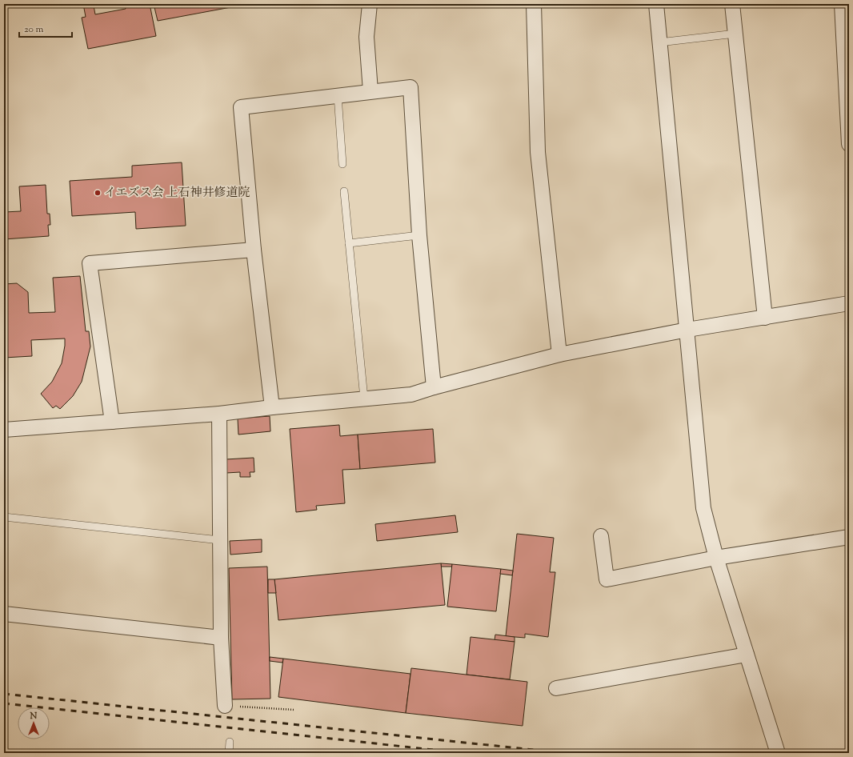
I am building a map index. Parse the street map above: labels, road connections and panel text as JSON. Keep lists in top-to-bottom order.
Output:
{
  "places": ["イエズス会 上石神井修道院"],
  "scale_bar": "20 m",
  "north": "top"
}
